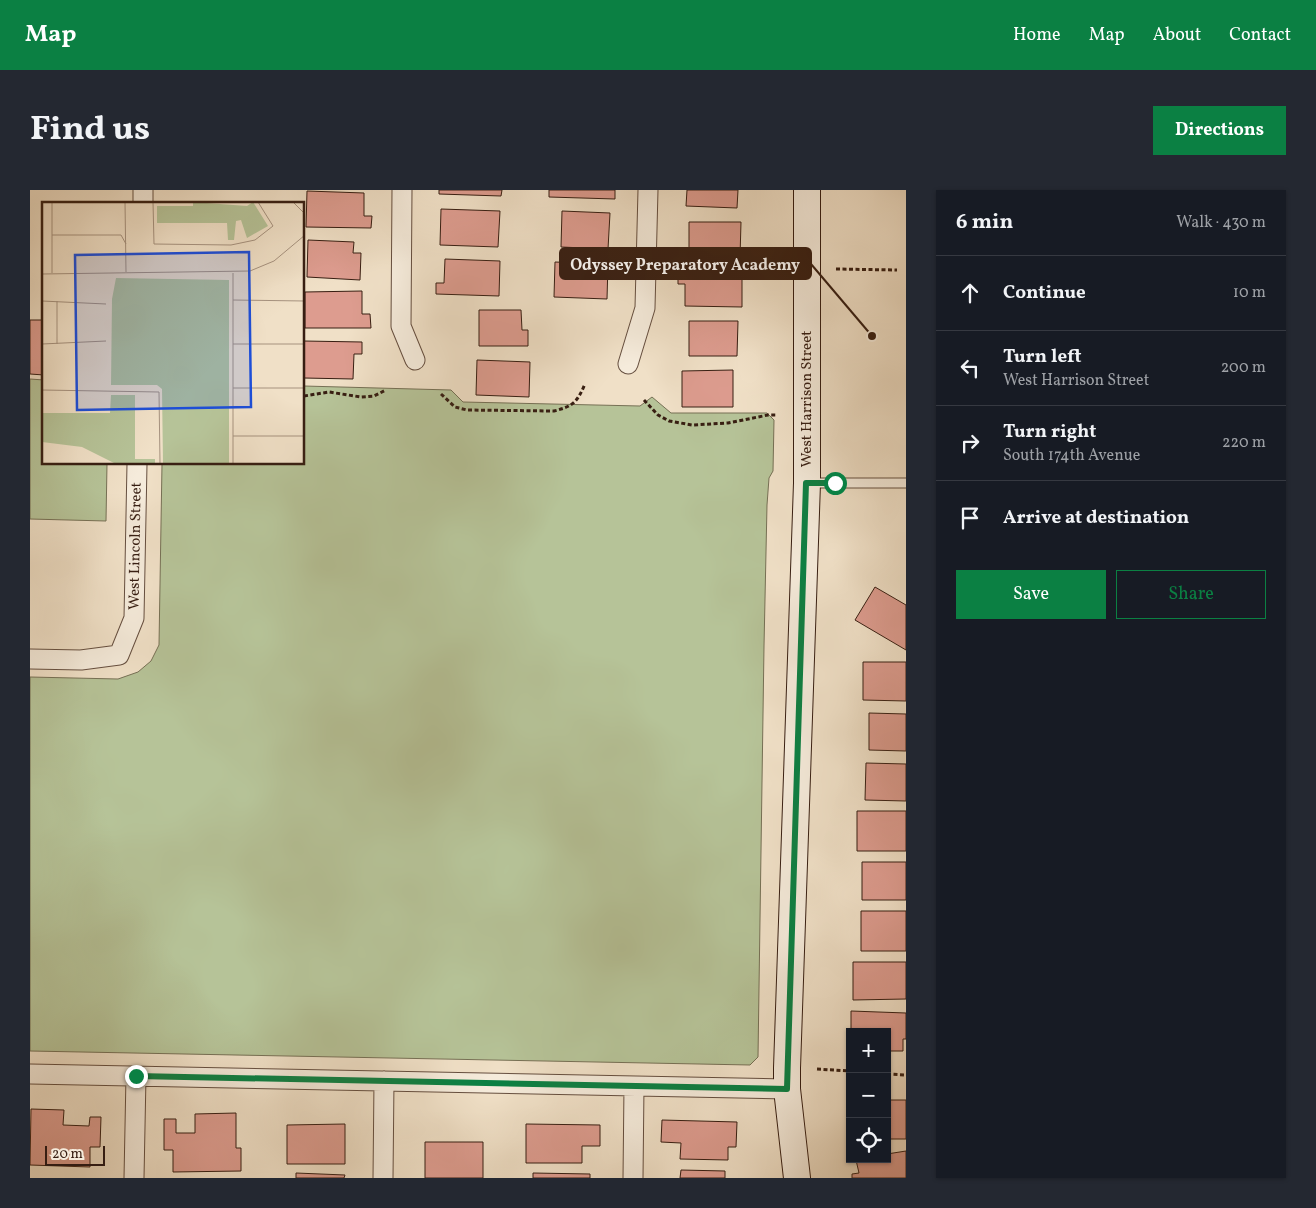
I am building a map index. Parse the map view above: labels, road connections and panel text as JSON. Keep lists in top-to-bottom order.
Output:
{
  "streets": {
    "street": ["West Harrison Street", "West Lincoln Street"]
  },
  "places": ["Odyssey Preparatory Academy"],
  "scale_bar": "20 m",
  "page": {
    "header": "Map",
    "nav": [
      "Home",
      "Map",
      "About",
      "Contact"
    ],
    "title": "Find us",
    "buttons": [
      "Directions",
      ["Save", "Share"]
    ],
    "heading": ["6 min", "Walk · 430 m"],
    "list": [
      ["Continue", "10 m"],
      ["Turn left", "West Harrison Street", "200 m"],
      ["Turn right", "South 174th Avenue", "220 m"],
      "Arrive at destination"
    ],
    "map_buttons": ["+", "−"],
    "scale": "20 m"
  }
}
